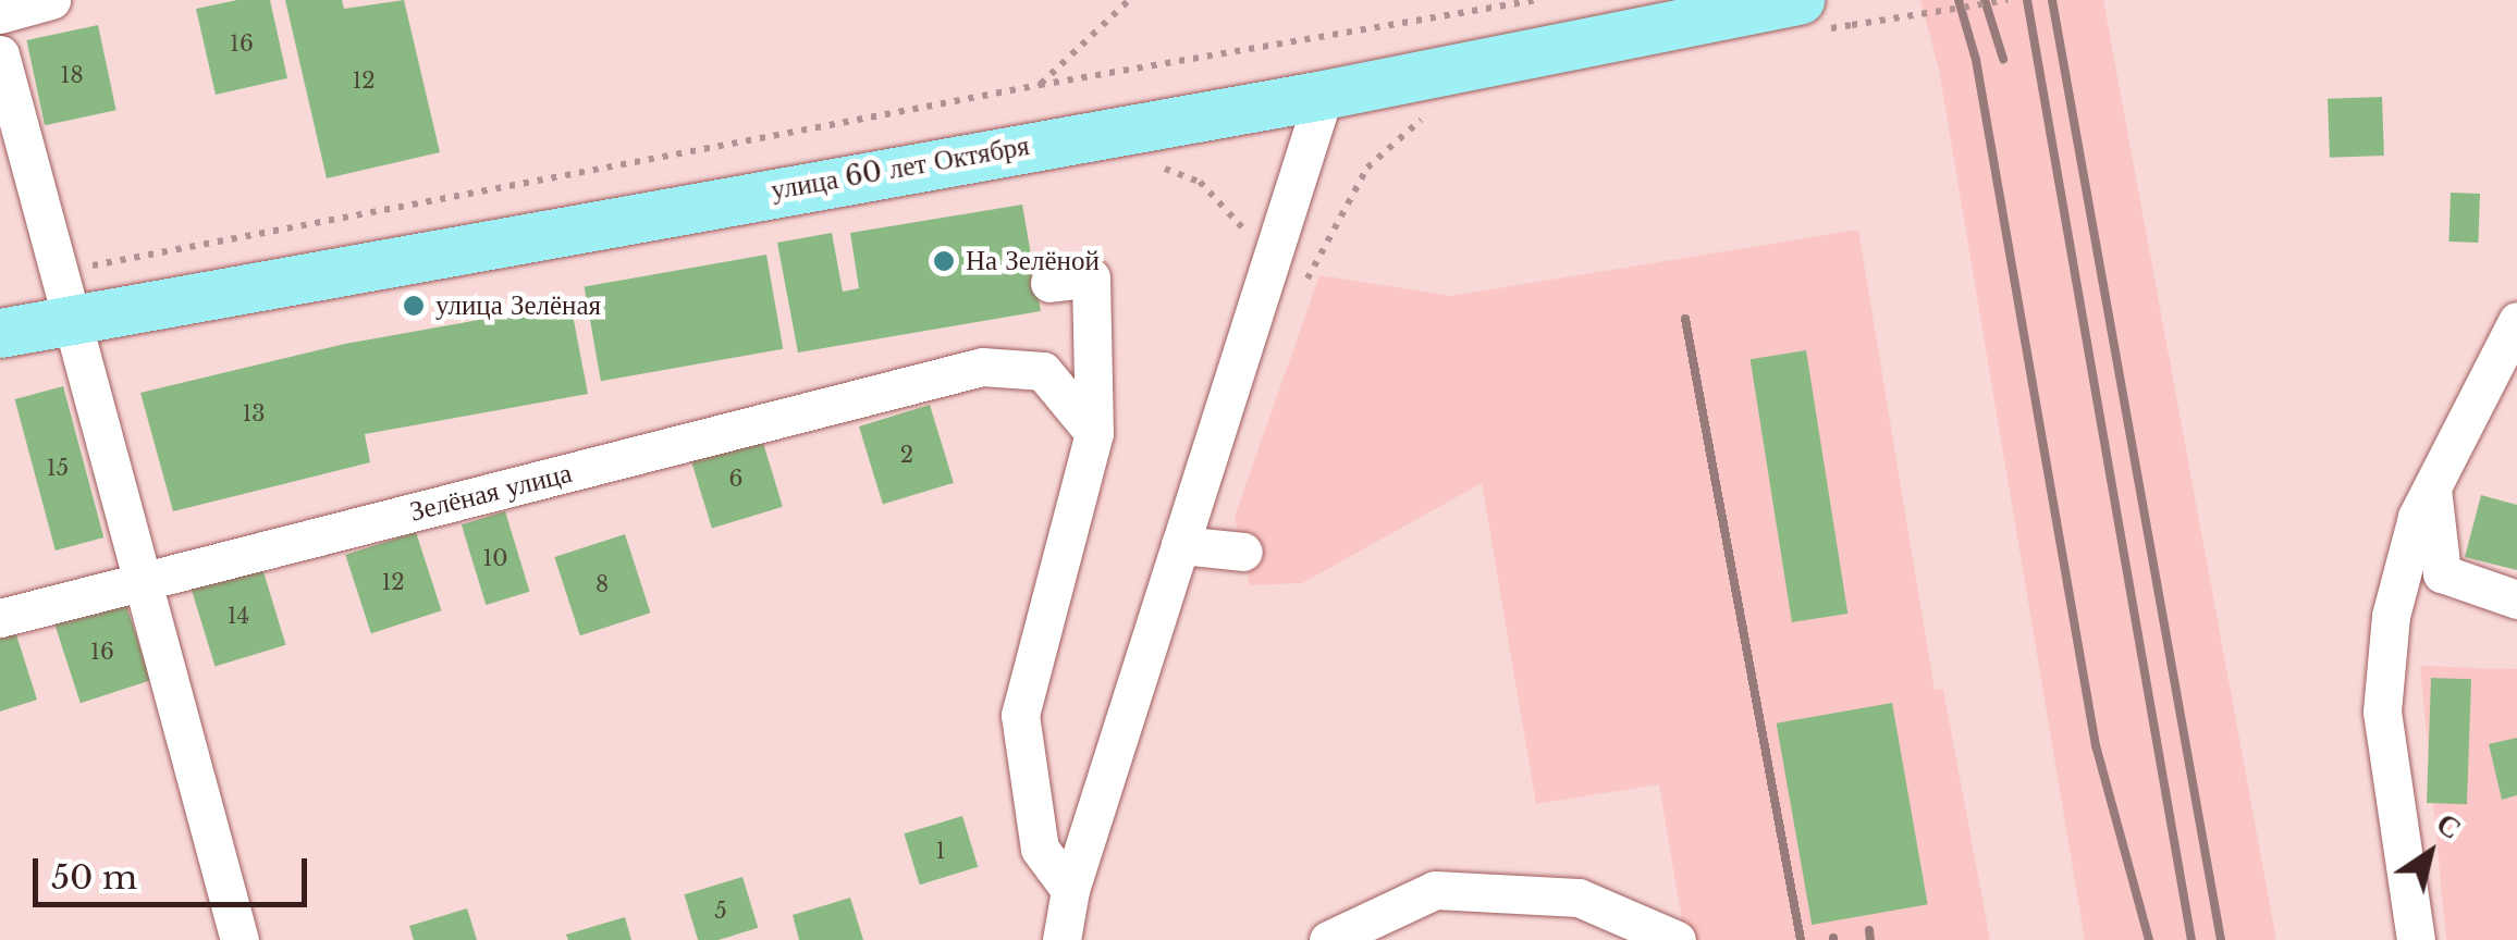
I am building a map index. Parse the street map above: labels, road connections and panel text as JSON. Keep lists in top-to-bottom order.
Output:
{
  "streets": {
    "main road": ["улица 60 лет Октября"],
    "street": ["Зелёная улица"]
  },
  "places": ["На Зелёной", "улица Зелёная"],
  "house_numbers": [
    "16",
    "18",
    "12",
    "13",
    "2",
    "15",
    "6",
    "10",
    "12",
    "8",
    "14",
    "16",
    "1",
    "5"
  ],
  "scale_bar": "50 m",
  "north": "top right"
}
